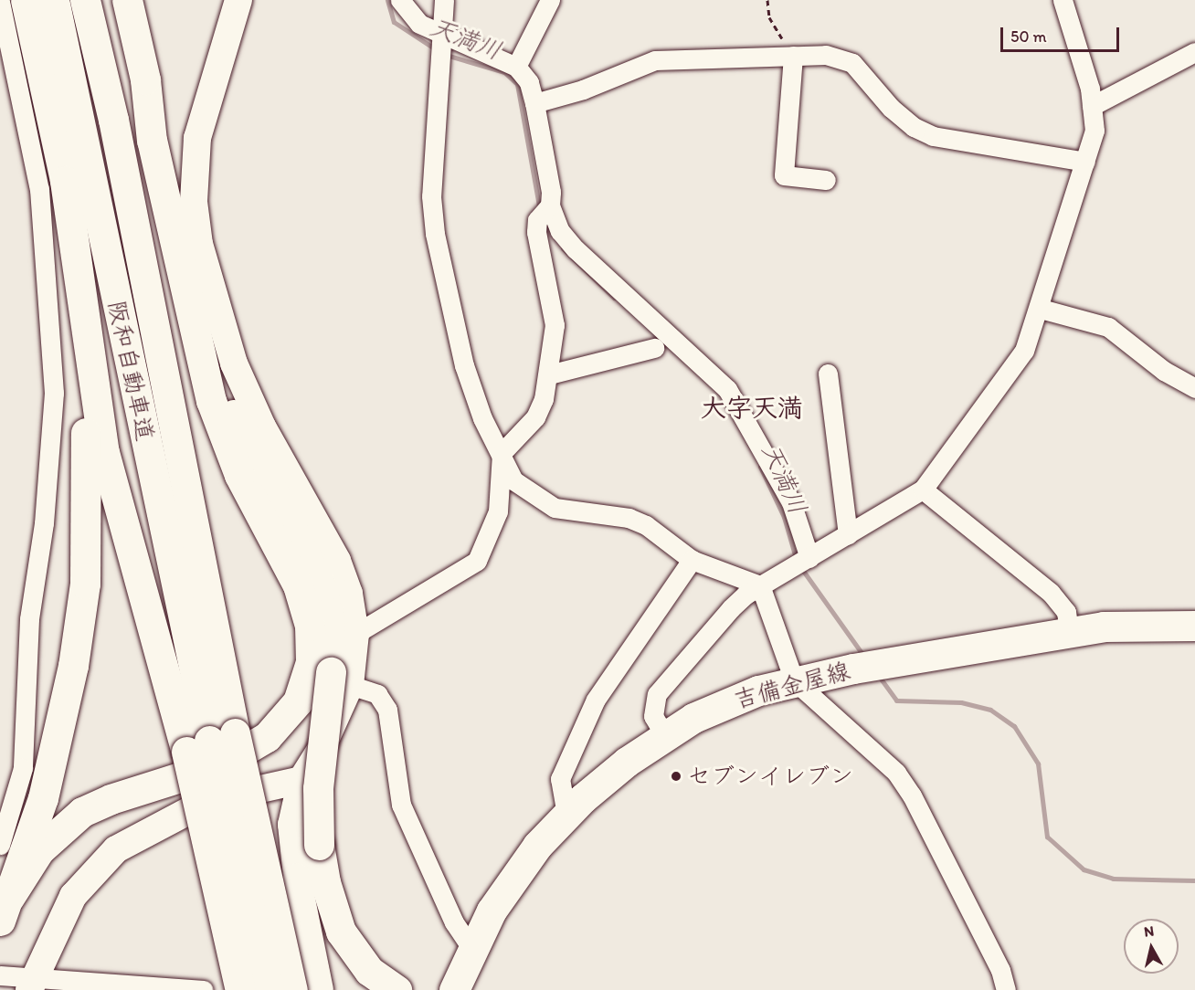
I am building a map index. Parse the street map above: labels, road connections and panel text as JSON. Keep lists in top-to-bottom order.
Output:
{
  "streets": {
    "main road": ["阪和自動車道", "吉備金屋線"]
  },
  "districts": ["大字天満"],
  "water": ["天満川"],
  "places": ["セブンイレブン"],
  "scale_bar": "50 m",
  "north": "top"
}
